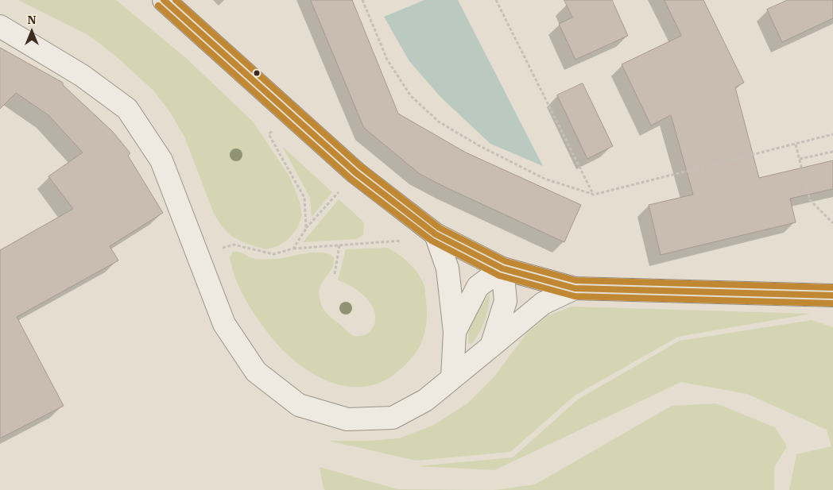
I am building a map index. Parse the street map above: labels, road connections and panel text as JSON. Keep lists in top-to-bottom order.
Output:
{
  "north": "top"
}
